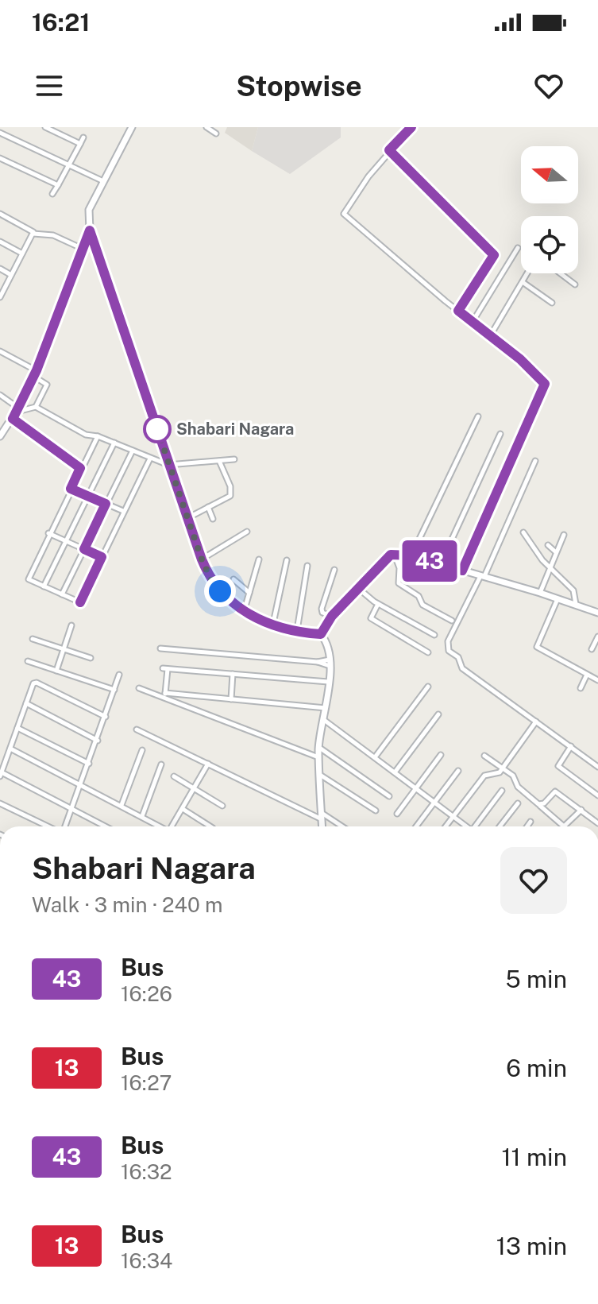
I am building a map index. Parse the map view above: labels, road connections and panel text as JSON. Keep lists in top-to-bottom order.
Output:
{
  "places": ["Shabari Nagara"],
  "lines": ["bus line 43"],
  "north": "left",
  "page": {
    "status": "16:21",
    "header": "Stopwise",
    "on_map": "43",
    "heading": ["Shabari Nagara", "Walk · 3 min · 240 m"],
    "list": [
      {
        "mark": "43",
        "name": "Bus",
        "note": "16:26",
        "value": "5 min"
      },
      {
        "mark": "13",
        "name": "Bus",
        "note": "16:27",
        "value": "6 min"
      },
      {
        "mark": "43",
        "name": "Bus",
        "note": "16:32",
        "value": "11 min"
      },
      {
        "mark": "13",
        "name": "Bus",
        "note": "16:34",
        "value": "13 min"
      }
    ]
  }
}
